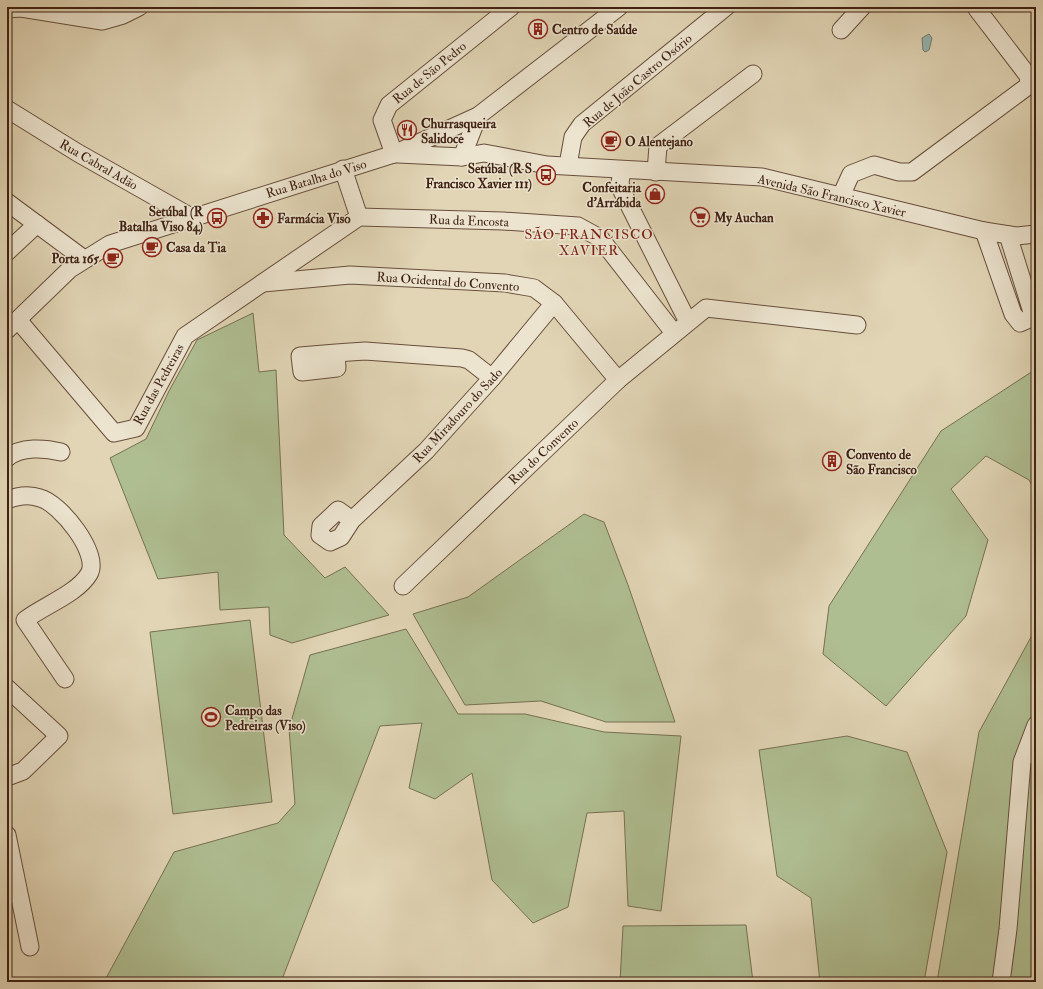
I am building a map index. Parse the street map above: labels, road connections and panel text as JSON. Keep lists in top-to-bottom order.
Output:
{
  "streets": {
    "street": [
      "Rua de São Pedro",
      "Rua de João Castro Osório",
      "Rua Cabral Adão",
      "Rua Batalha do Viso",
      "Avenida São Francisco Xavier",
      "Rua da Encosta",
      "Rua Ocidental do Convento",
      "Rua das Pedreiras",
      "Rua Miradouro do Sado",
      "Rua do Convento"
    ]
  },
  "crossings": [
    ["Rua de São Pedro", "Rua Batalha do Viso"],
    ["Rua de São Pedro", "Avenida São Francisco Xavier"],
    ["Rua de João Castro Osório", "Avenida São Francisco Xavier"],
    ["Rua Cabral Adão", "Rua Batalha do Viso"],
    ["Rua Batalha do Viso", "Avenida São Francisco Xavier"],
    ["Rua Batalha do Viso", "Rua das Pedreiras"],
    ["Rua da Encosta", "Rua do Convento"],
    ["Rua Ocidental do Convento", "Rua das Pedreiras"],
    ["Rua Ocidental do Convento", "Rua Miradouro do Sado"],
    ["Rua Ocidental do Convento", "Rua do Convento"]
  ],
  "districts": ["SÃO FRANCISCO XAVIER"],
  "places": {
    "building": ["Centro de Saúde", "Convento de São Francisco"],
    "restaurant": ["Churrasqueira Salidoce"],
    "cafe": ["O Alentejano", "Casa da Tia", "Porta 165"],
    "bus stop": ["Setúbal (R S Francisco Xavier 111)", "Setúbal (R Batalha Viso 84)"],
    "shop": ["Confeitaria d'Arrábida"],
    "supermarket": ["My Auchan"],
    "pharmacy": ["Farmácia Viso"],
    "sports": ["Campo das Pedreiras (Viso)"]
  }
}
